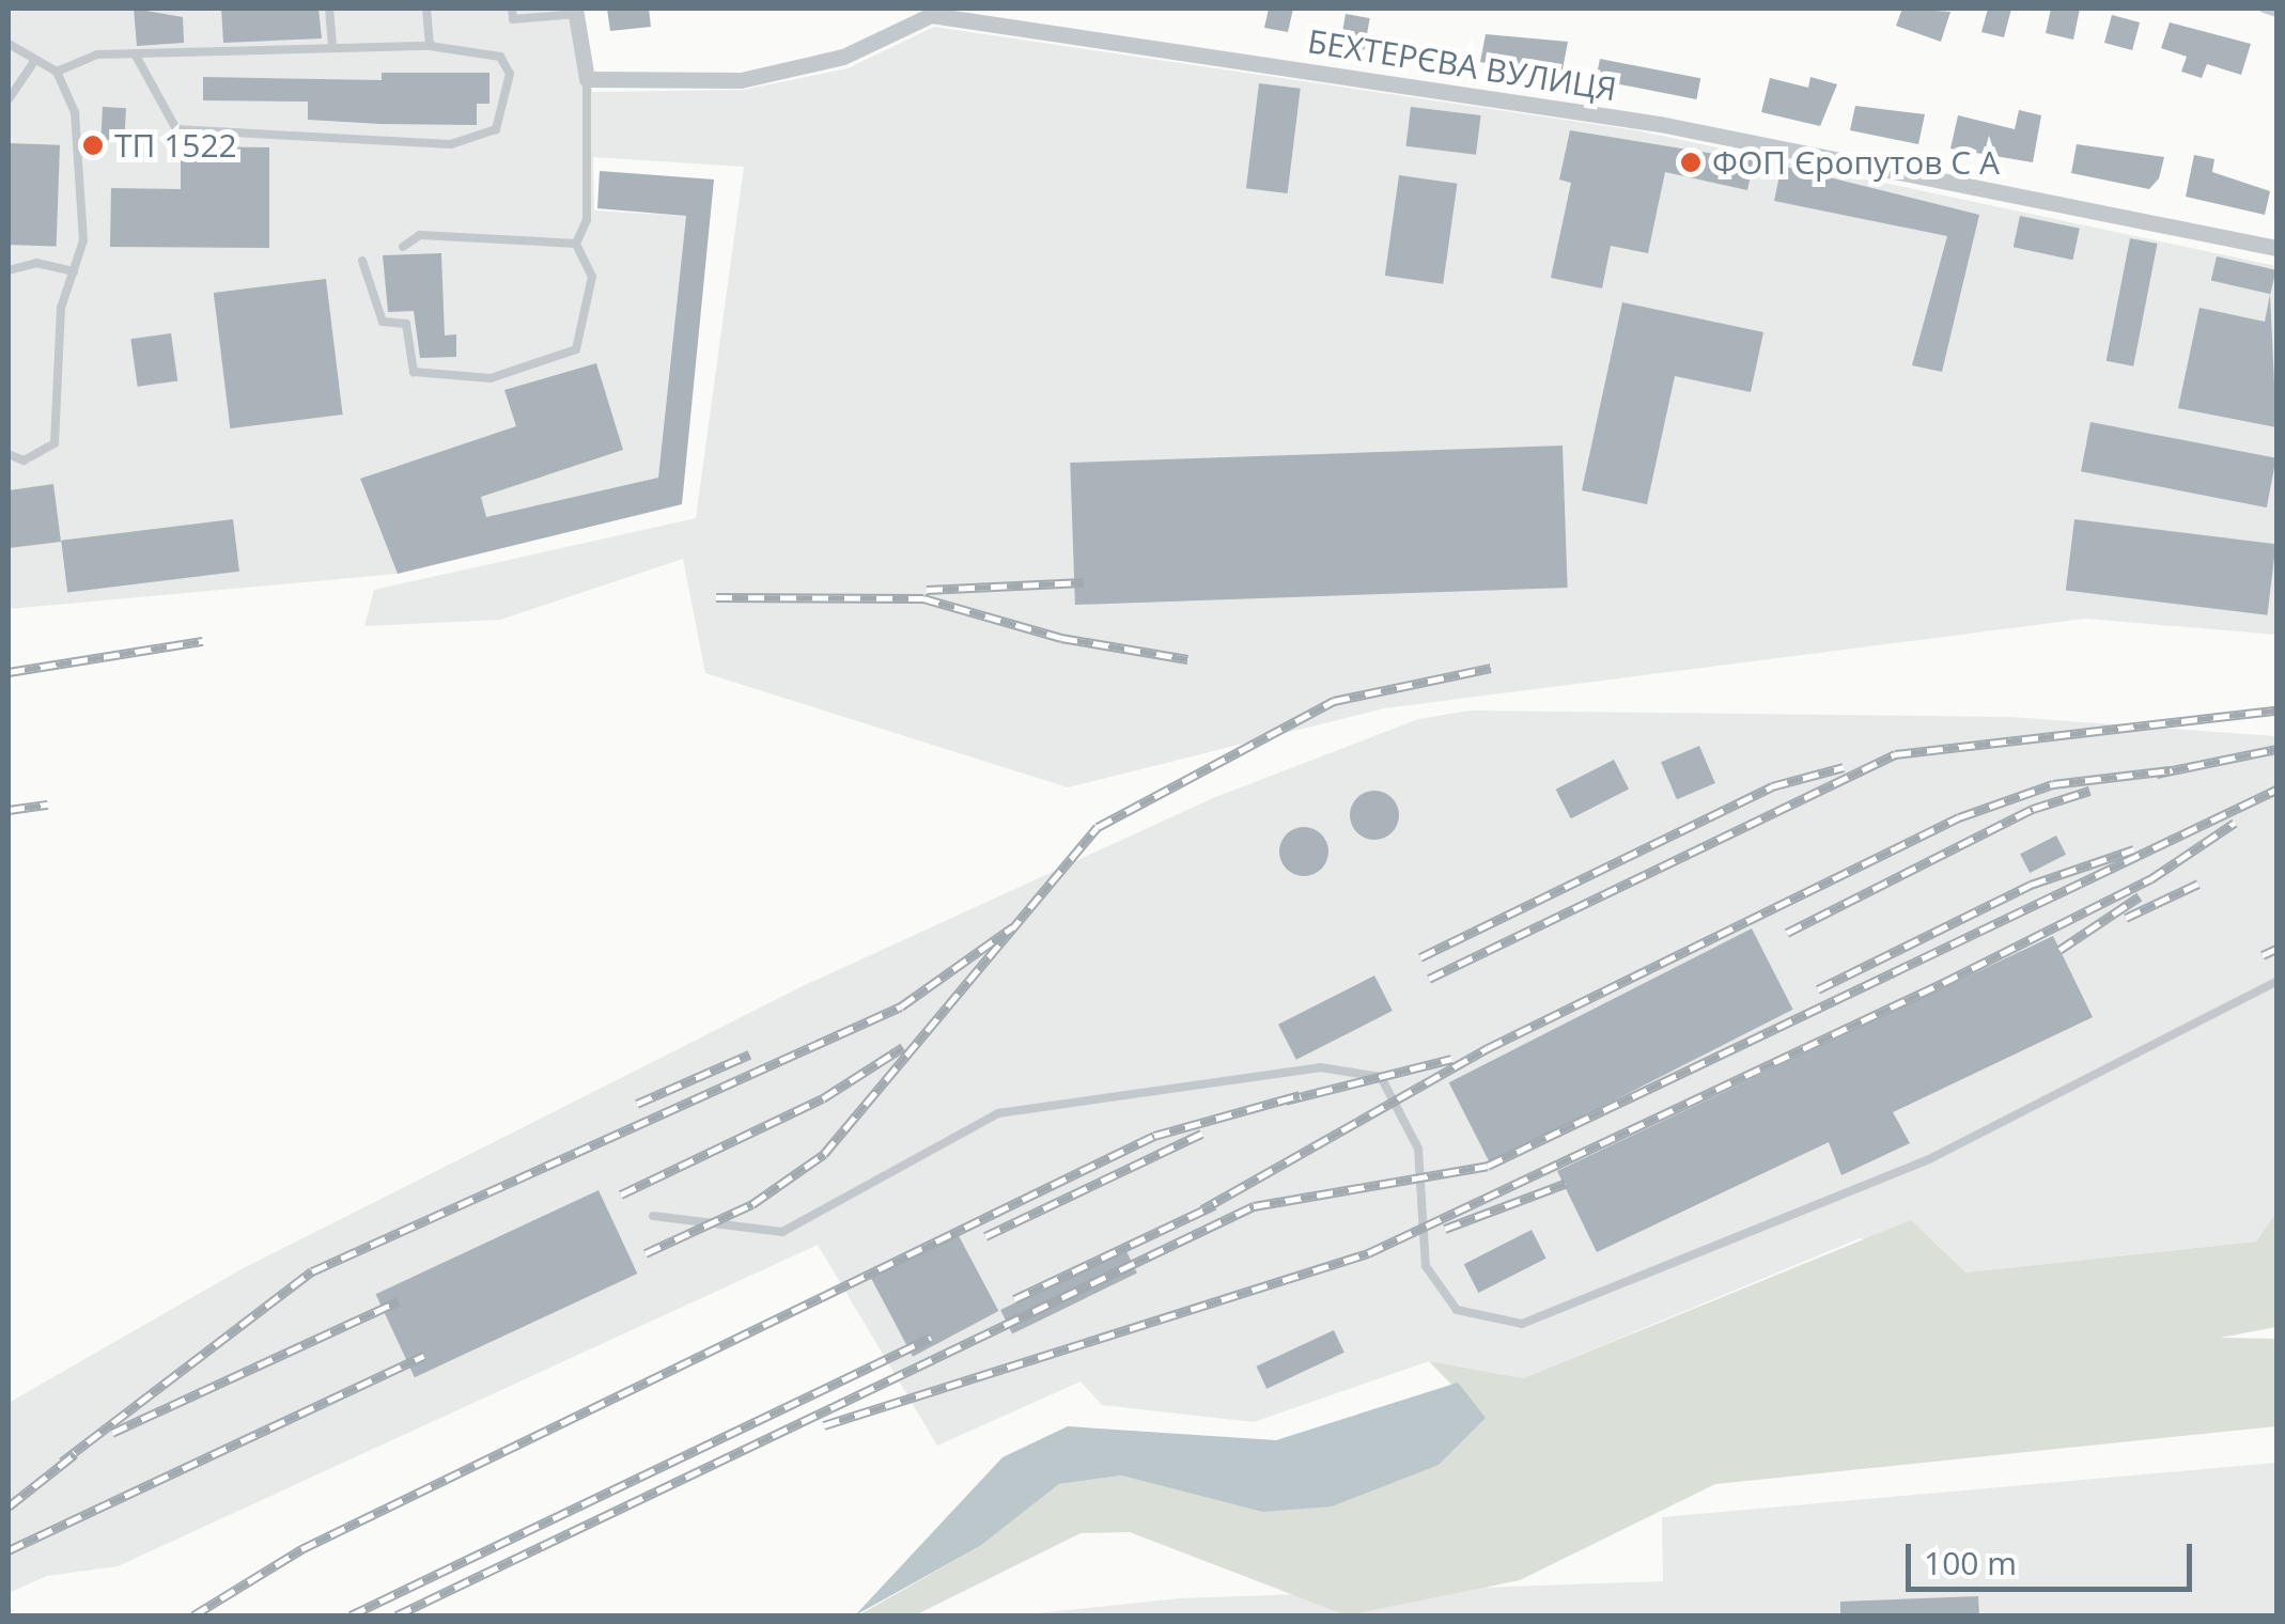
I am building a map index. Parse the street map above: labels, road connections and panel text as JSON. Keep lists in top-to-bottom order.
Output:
{
  "streets": {
    "street": ["БЕХТЕРЄВА ВУЛИЦЯ"]
  },
  "places": ["ТП 1522", "ФОП Єропутов С А"],
  "scale_bar": "100 m"
}
